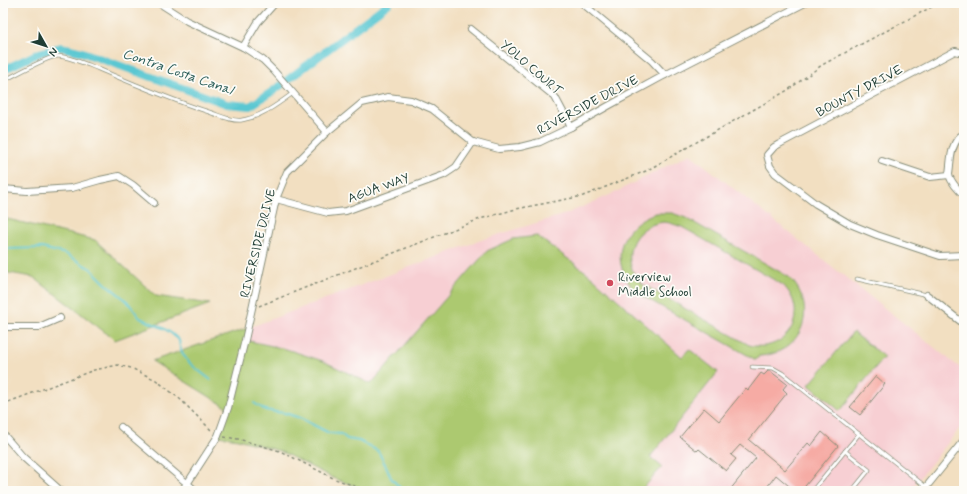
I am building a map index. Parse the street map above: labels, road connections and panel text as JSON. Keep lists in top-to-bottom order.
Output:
{
  "streets": {
    "street": [
      "YOLO COURT",
      "BOUNTY DRIVE",
      "RIVERSIDE DRIVE",
      "AGUA WAY"
    ]
  },
  "crossings": [
    ["YOLO COURT", "RIVERSIDE DRIVE"],
    ["RIVERSIDE DRIVE", "AGUA WAY"]
  ],
  "water": ["Contra Costa Canal"],
  "places": ["Riverview Middle School"],
  "north": "bottom right"
}
